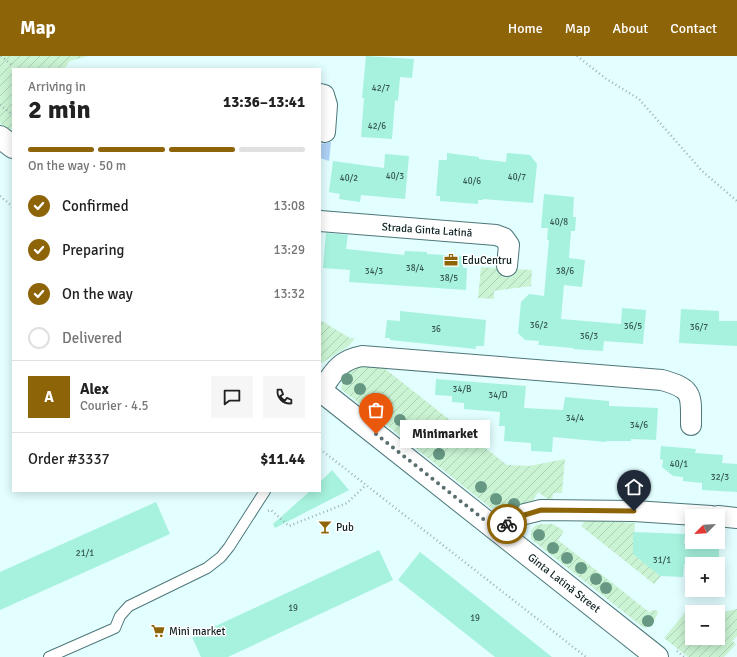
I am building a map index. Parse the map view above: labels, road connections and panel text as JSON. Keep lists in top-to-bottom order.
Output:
{
  "streets": {
    "street": ["Strada Ginta Latină", "Ginta Latină Street"]
  },
  "places": {
    "office": ["EduCentru"],
    "other": ["Minimarket"],
    "bar": ["Pub"],
    "supermarket": ["Mini market"]
  },
  "house_numbers": [
    "42/7",
    "42/6",
    "40/3",
    "40/7",
    "40/2",
    "40/6",
    "40/8",
    "38/4",
    "34/3",
    "38/6",
    "38/5",
    "36/2",
    "36/5",
    "36/7",
    "36",
    "36/3",
    "34/B",
    "34/D",
    "34/4",
    "34/6",
    "40/1",
    "32/3",
    "21/1",
    "31/1",
    "19",
    "19"
  ],
  "north": "bottom left",
  "page": {
    "header": "Map",
    "nav": [
      "Home",
      "Map",
      "About",
      "Contact"
    ],
    "heading": ["2 min", "Arriving in", "13:36–13:41"],
    "panel": [
      "Alex",
      "Courier · 4.5",
      "Order #3337",
      "$11.44"
    ],
    "bar": "On the way · 50 m",
    "list": [
      ["Confirmed", "13:08"],
      ["Preparing", "13:29"],
      ["On the way", "13:32"],
      "Delivered"
    ],
    "round": "A",
    "bubble": "Minimarket",
    "map_buttons": ["+", "−"]
  }
}
